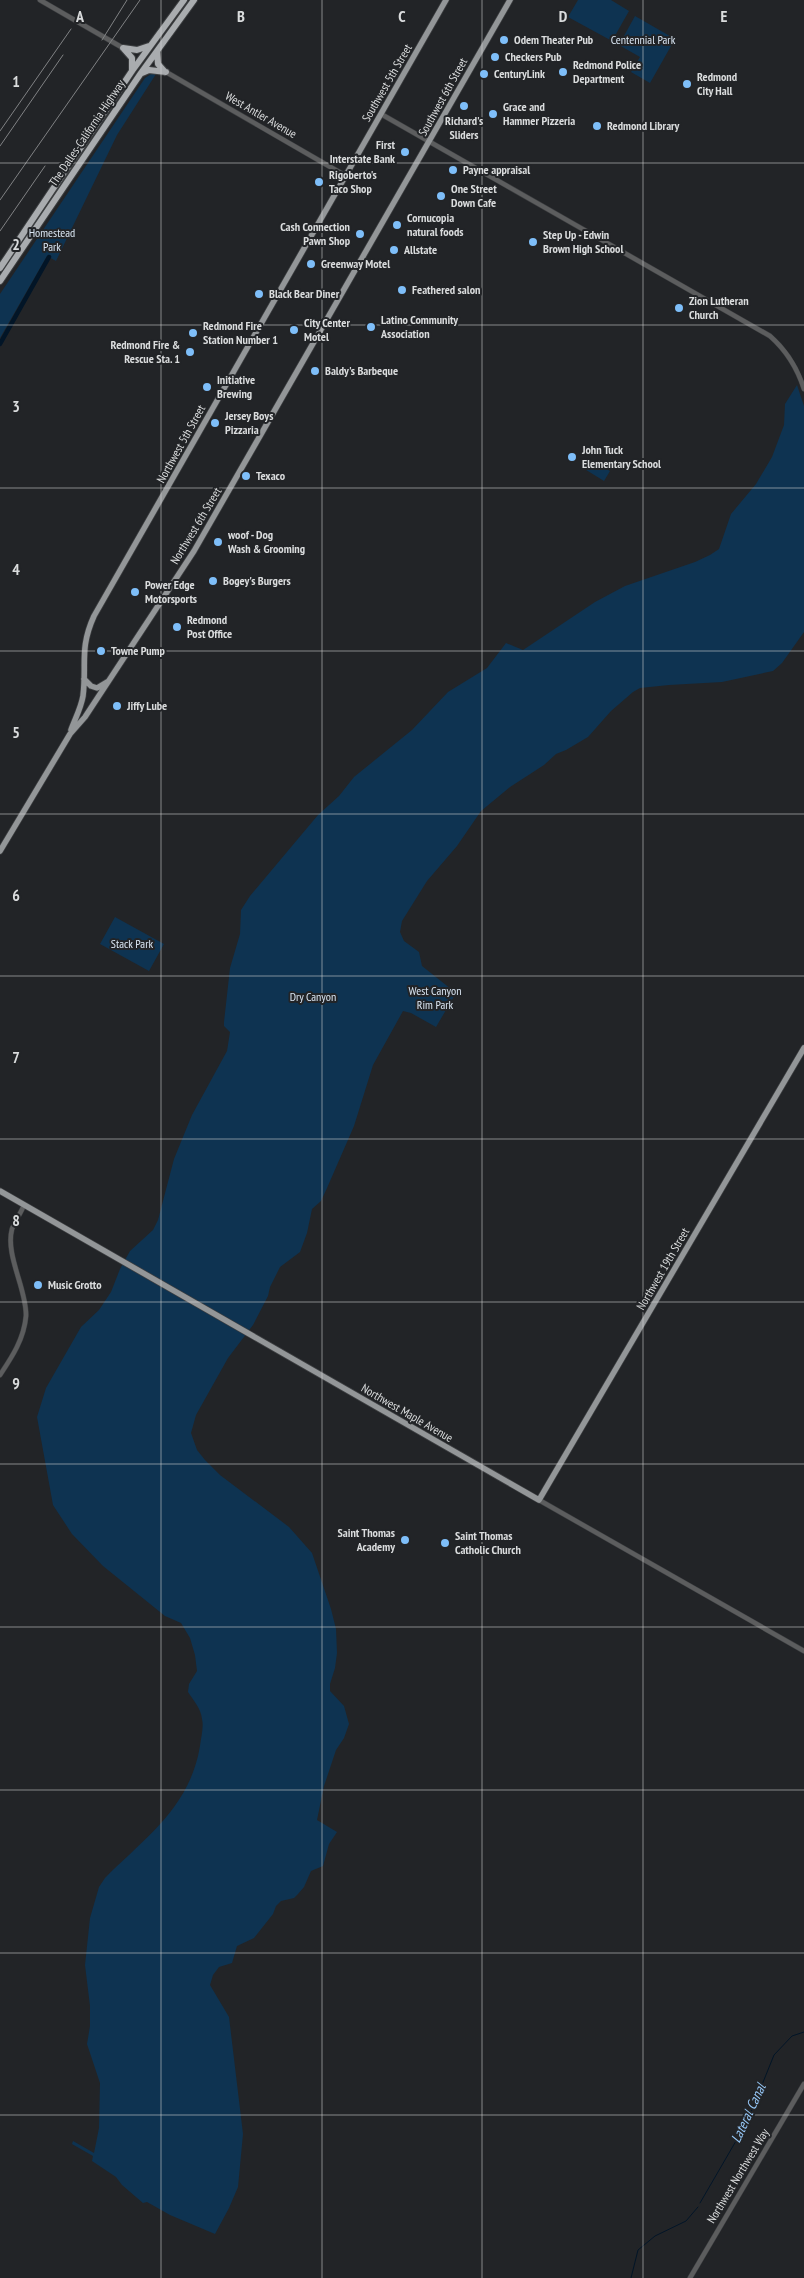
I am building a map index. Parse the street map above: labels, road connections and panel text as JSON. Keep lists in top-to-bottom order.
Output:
{
  "streets": {
    "highway": ["The Dalles-California Highway"],
    "main road": [
      "Southwest 5th Street",
      "Southwest 6th Street",
      "Northwest 5th Street",
      "Northwest 6th Street",
      "Northwest 19th Street",
      "Northwest Maple Avenue"
    ],
    "street": ["West Antler Avenue", "Northwest Northwest Way"]
  },
  "crossings": [
    ["Southwest 5th Street", "West Antler Avenue"],
    ["Southwest 5th Street", "Northwest 5th Street"],
    ["Southwest 6th Street", "Northwest 6th Street"],
    ["West Antler Avenue", "Northwest 5th Street"],
    ["Northwest 5th Street", "Northwest 6th Street"],
    ["Northwest 19th Street", "Northwest Maple Avenue"]
  ],
  "water": ["Lateral Canal"],
  "parks": [
    "Centennial Park",
    "Homestead Park",
    "Stack Park",
    "West Canyon Rim Park",
    "Dry Canyon"
  ],
  "places": [
    "Odem Theater Pub",
    "Checkers Pub",
    "Redmond Police Department",
    "CenturyLink",
    "Redmond City Hall",
    "Richard's Sliders",
    "Grace and Hammer Pizzeria",
    "Redmond Library",
    "First Interstate Bank",
    "Payne appraisal",
    "Rigoberto's Taco Shop",
    "One Street Down Cafe",
    "Cornucopia natural foods",
    "Cash Connection Pawn Shop",
    "Step Up - Edwin Brown High School",
    "Allstate",
    "Greenway Motel",
    "Feathered salon",
    "Black Bear Diner",
    "Zion Lutheran Church",
    "Latino Community Association",
    "City Center Motel",
    "Redmond Fire Station Number 1",
    "Redmond Fire & Rescue Sta. 1",
    "Baldy's Barbeque",
    "Initiative Brewing",
    "Jersey Boys Pizzaria",
    "John Tuck Elementary School",
    "Texaco",
    "woof - Dog Wash & Grooming",
    "Bogey's Burgers",
    "Power Edge Motorsports",
    "Redmond Post Office",
    "Towne Pump",
    "Jiffy Lube",
    "Music Grotto",
    "Saint Thomas Academy",
    "Saint Thomas Catholic Church"
  ],
  "grid": {
    "columns": [
      "A",
      "B",
      "C",
      "D",
      "E"
    ],
    "rows": [
      "1",
      "2",
      "3",
      "4",
      "5",
      "6",
      "7",
      "8",
      "9"
    ]
  }
}
